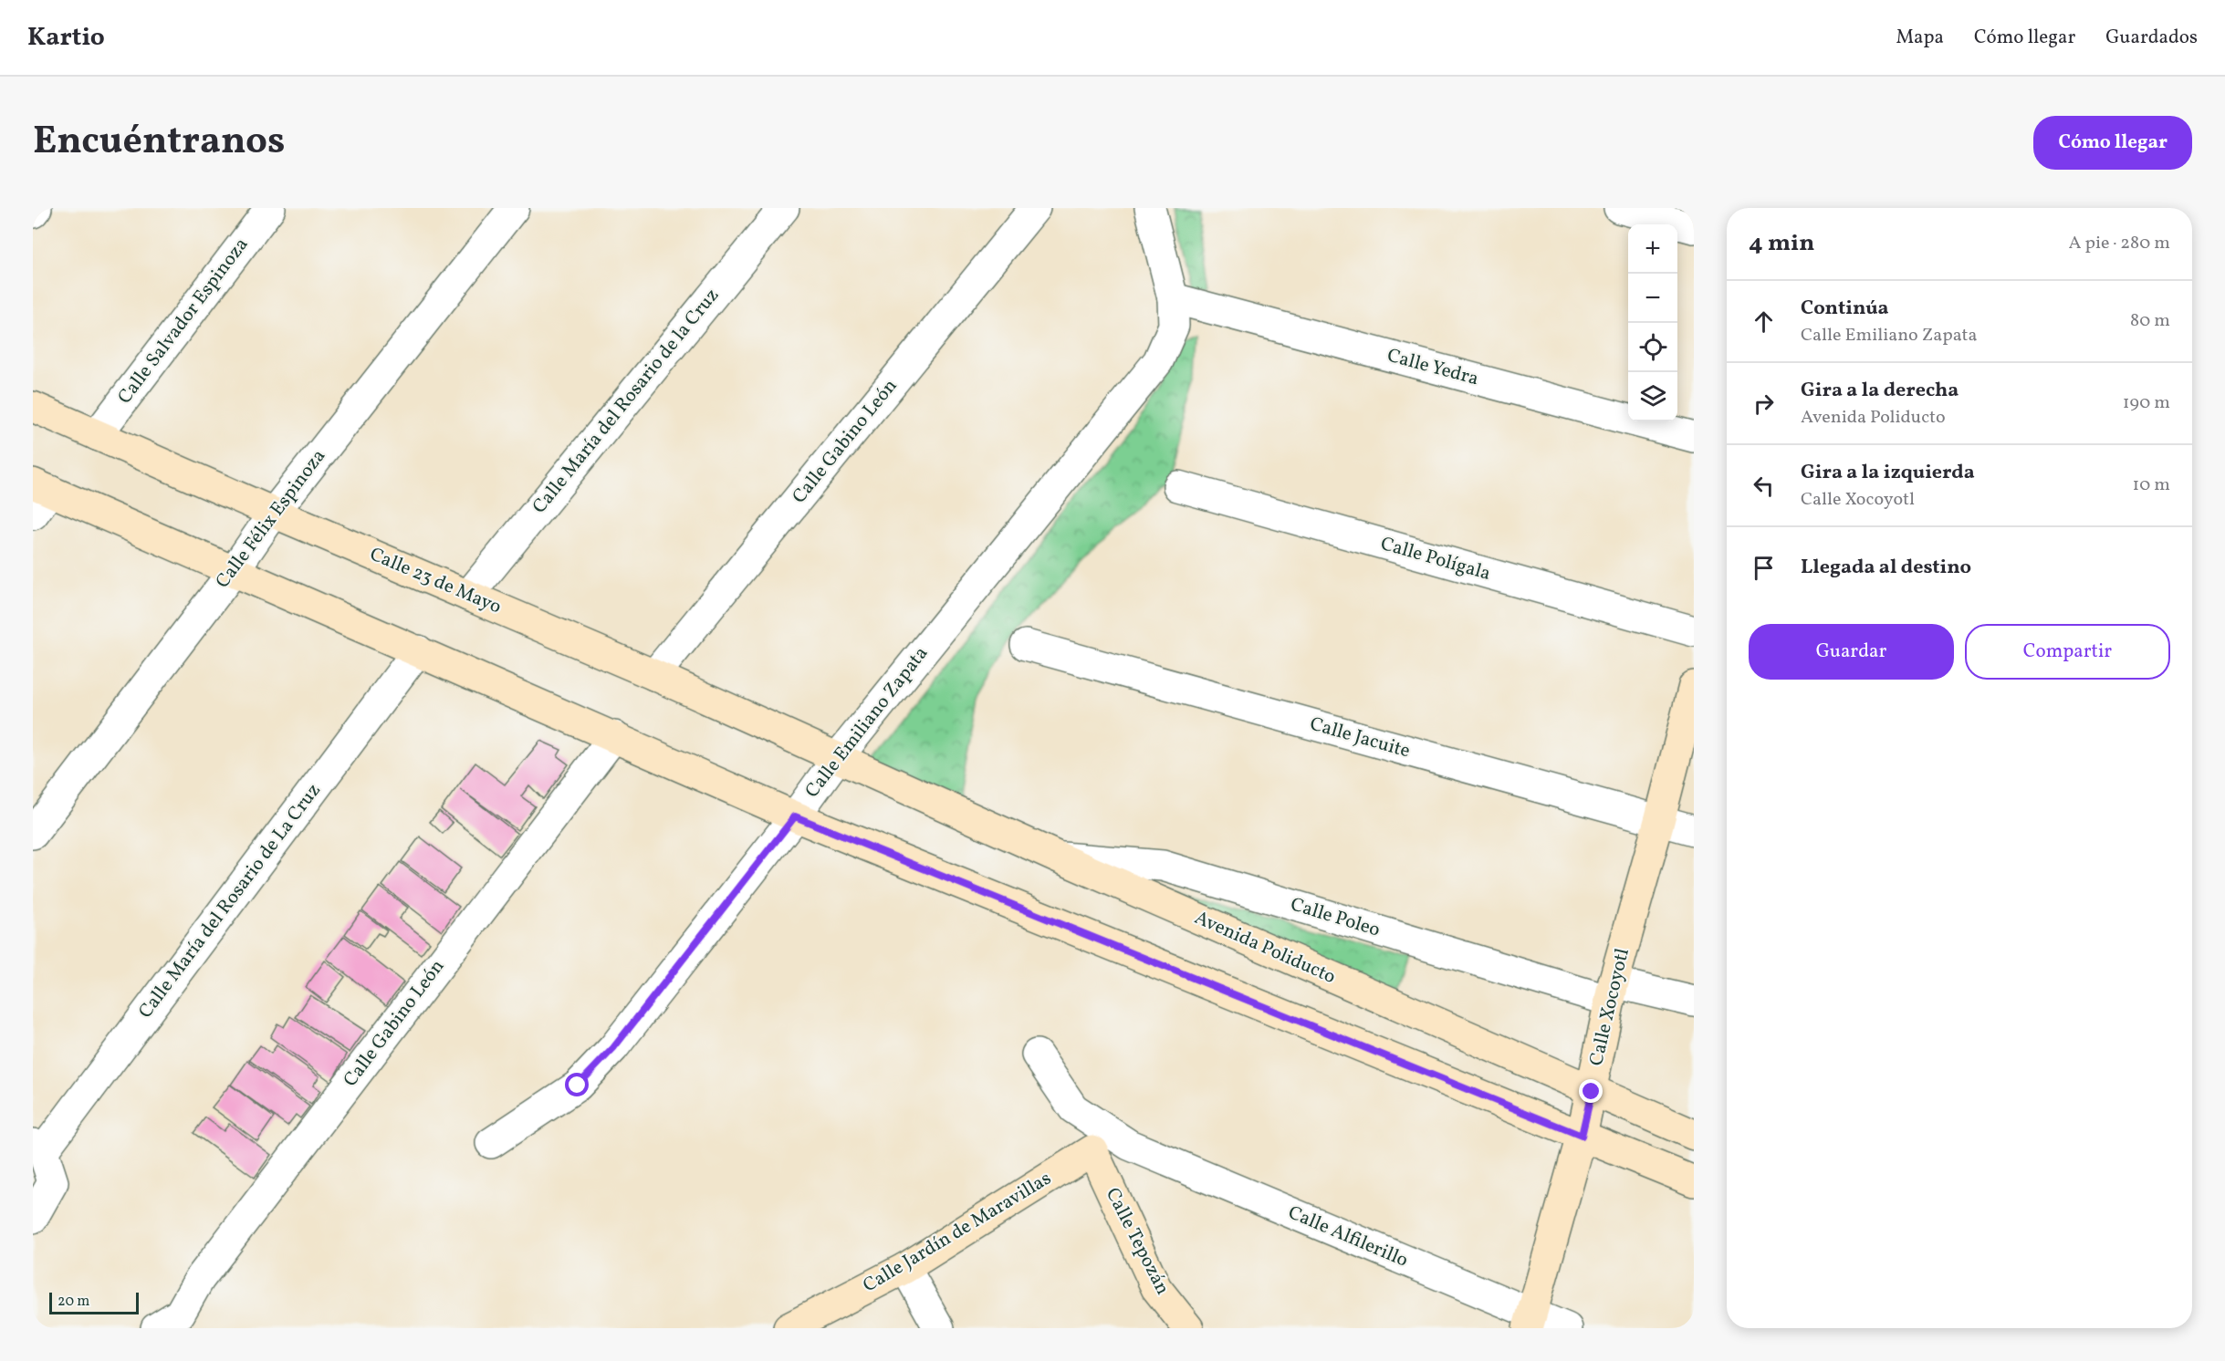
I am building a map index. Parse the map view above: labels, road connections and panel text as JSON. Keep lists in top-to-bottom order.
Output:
{
  "streets": {
    "street": [
      "Calle Salvador Espinoza",
      "Calle Yedra",
      "Calle María del Rosario de la Cruz",
      "Calle Gabino León",
      "Calle Félix Espinoza",
      "Calle Polígala",
      "Calle 23 de Mayo",
      "Calle Emiliano Zapata",
      "Calle Jacuite",
      "Calle María del Rosario de La Cruz",
      "Calle Poleo",
      "Avenida Poliducto",
      "Calle Xocoyotl",
      "Calle Jardín de Maravillas",
      "Calle Alfilerillo",
      "Calle Tepozán"
    ]
  },
  "crossings": [
    ["Calle Salvador Espinoza", "Calle 23 de Mayo"],
    ["Calle Yedra", "Calle Emiliano Zapata"],
    ["Calle María del Rosario de la Cruz", "Calle 23 de Mayo"],
    ["Calle Gabino León", "Calle 23 de Mayo"],
    ["Calle Félix Espinoza", "Calle 23 de Mayo"],
    ["Calle 23 de Mayo", "Calle Emiliano Zapata"],
    ["Calle 23 de Mayo", "Avenida Poliducto"],
    ["Calle Emiliano Zapata", "Avenida Poliducto"],
    ["Calle Jacuite", "Calle Xocoyotl"],
    ["Calle Poleo", "Avenida Poliducto"],
    ["Calle Poleo", "Calle Xocoyotl"],
    ["Avenida Poliducto", "Calle Xocoyotl"],
    ["Calle Xocoyotl", "Calle Alfilerillo"],
    ["Calle Jardín de Maravillas", "Calle Alfilerillo"],
    ["Calle Jardín de Maravillas", "Calle Tepozán"]
  ],
  "scale_bar": "20 m",
  "page": {
    "header": "Kartio",
    "nav": ["Mapa", "Cómo llegar", "Guardados"],
    "title": "Encuéntranos",
    "buttons": [
      "Cómo llegar",
      ["Guardar", "Compartir"]
    ],
    "heading": ["4 min", "A pie · 280 m"],
    "map_buttons": ["+", "−"],
    "list": [
      ["Continúa", "Calle Emiliano Zapata", "80 m"],
      ["Gira a la derecha", "Avenida Poliducto", "190 m"],
      ["Gira a la izquierda", "Calle Xocoyotl", "10 m"],
      "Llegada al destino"
    ],
    "scale": "20 m"
  }
}
